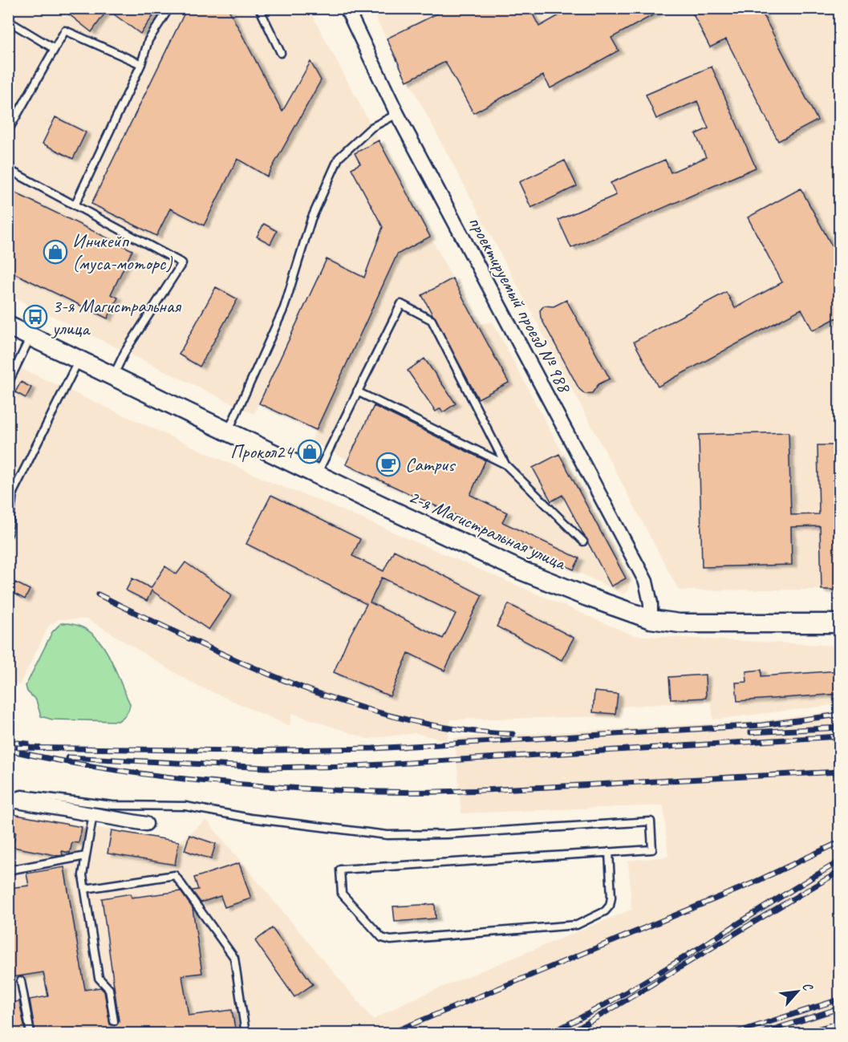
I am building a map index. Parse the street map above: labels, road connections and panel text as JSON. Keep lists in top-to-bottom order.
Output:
{
  "streets": {
    "street": ["проектируемый проезд № 988", "2-я Магистральная улица"]
  },
  "crossings": [
    ["проектируемый проезд № 988", "2-я Магистральная улица"]
  ],
  "places": {
    "shop": ["Инчкейп (муса-моторс)", "Прокол24"],
    "bus stop": ["3-я Магистральная улица"],
    "cafe": ["Campus"]
  },
  "north": "top right"
}
